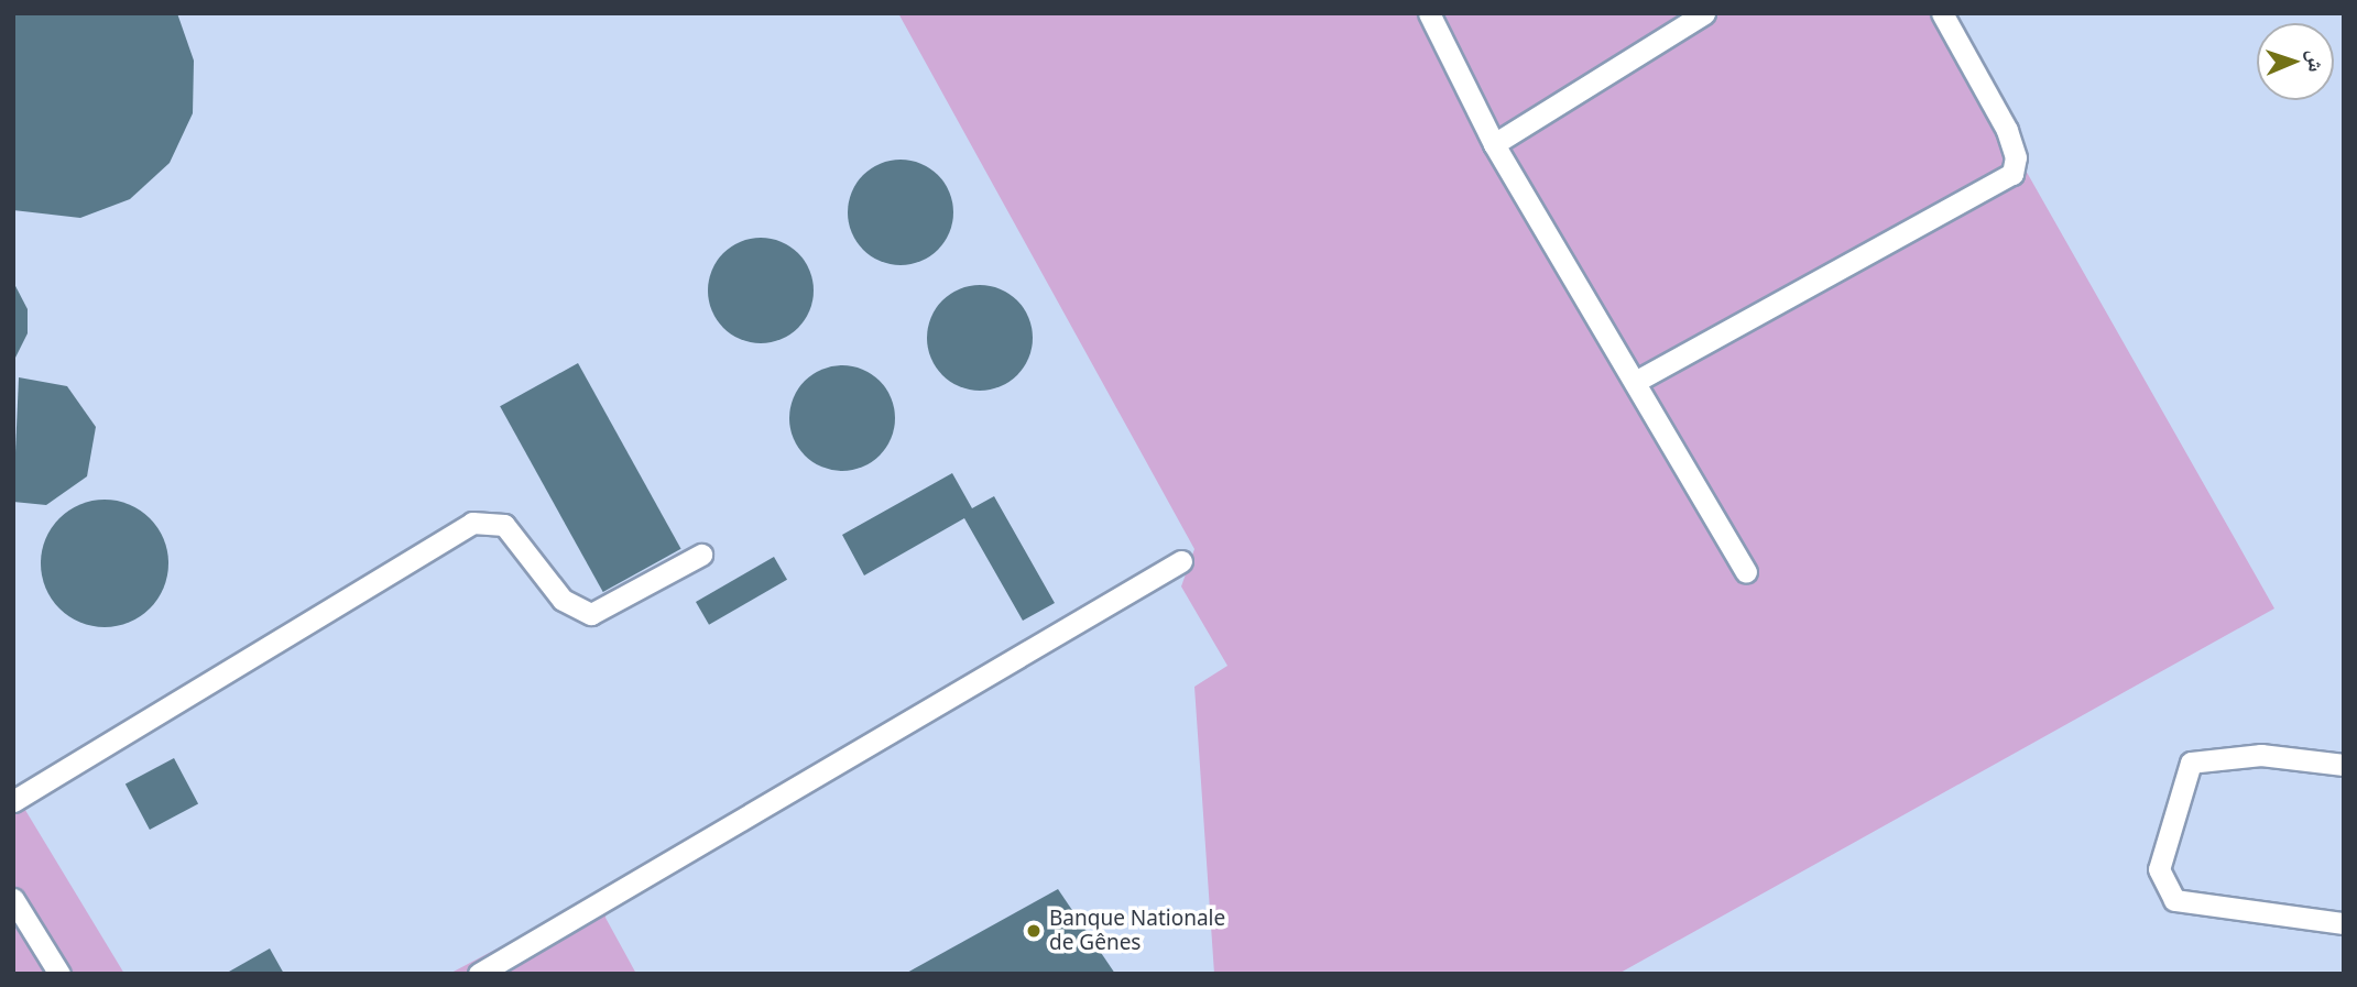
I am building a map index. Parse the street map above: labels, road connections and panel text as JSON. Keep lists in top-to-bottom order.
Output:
{
  "places": ["Banque Nationale de Gênes"],
  "north": "right"
}
